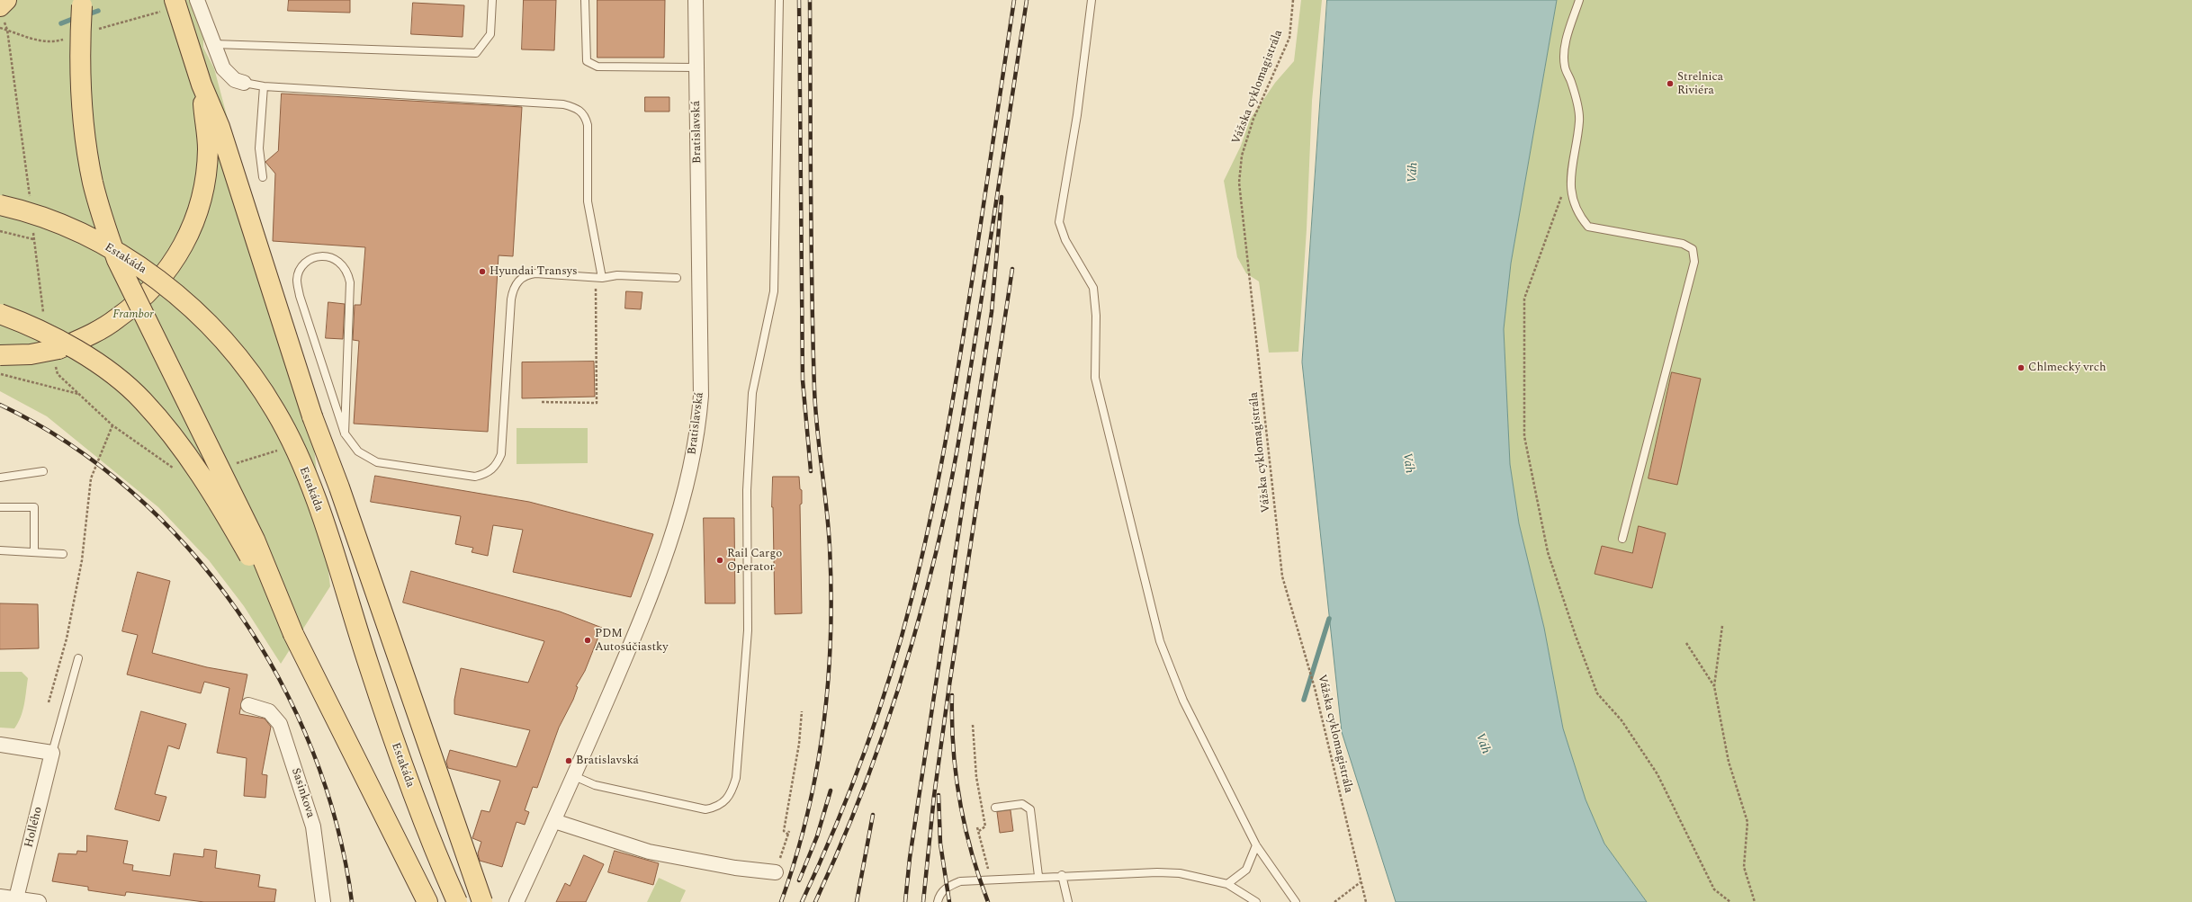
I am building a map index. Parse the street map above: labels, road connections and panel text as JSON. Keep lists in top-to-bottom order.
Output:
{
  "streets": {
    "main road": ["Estakáda"],
    "street": ["Bratislavská", "Sasinkova", "Hollého"],
    "path": ["Vážska cyklomagistrála"]
  },
  "water": ["Váh"],
  "parks": ["Frambor"],
  "places": [
    "Strelnica Riviéra",
    "Hyundai Transys",
    "Chlmecký vrch",
    "Rail Cargo Operator",
    "PDM Autosúčiastky",
    "Bratislavská"
  ]
}
